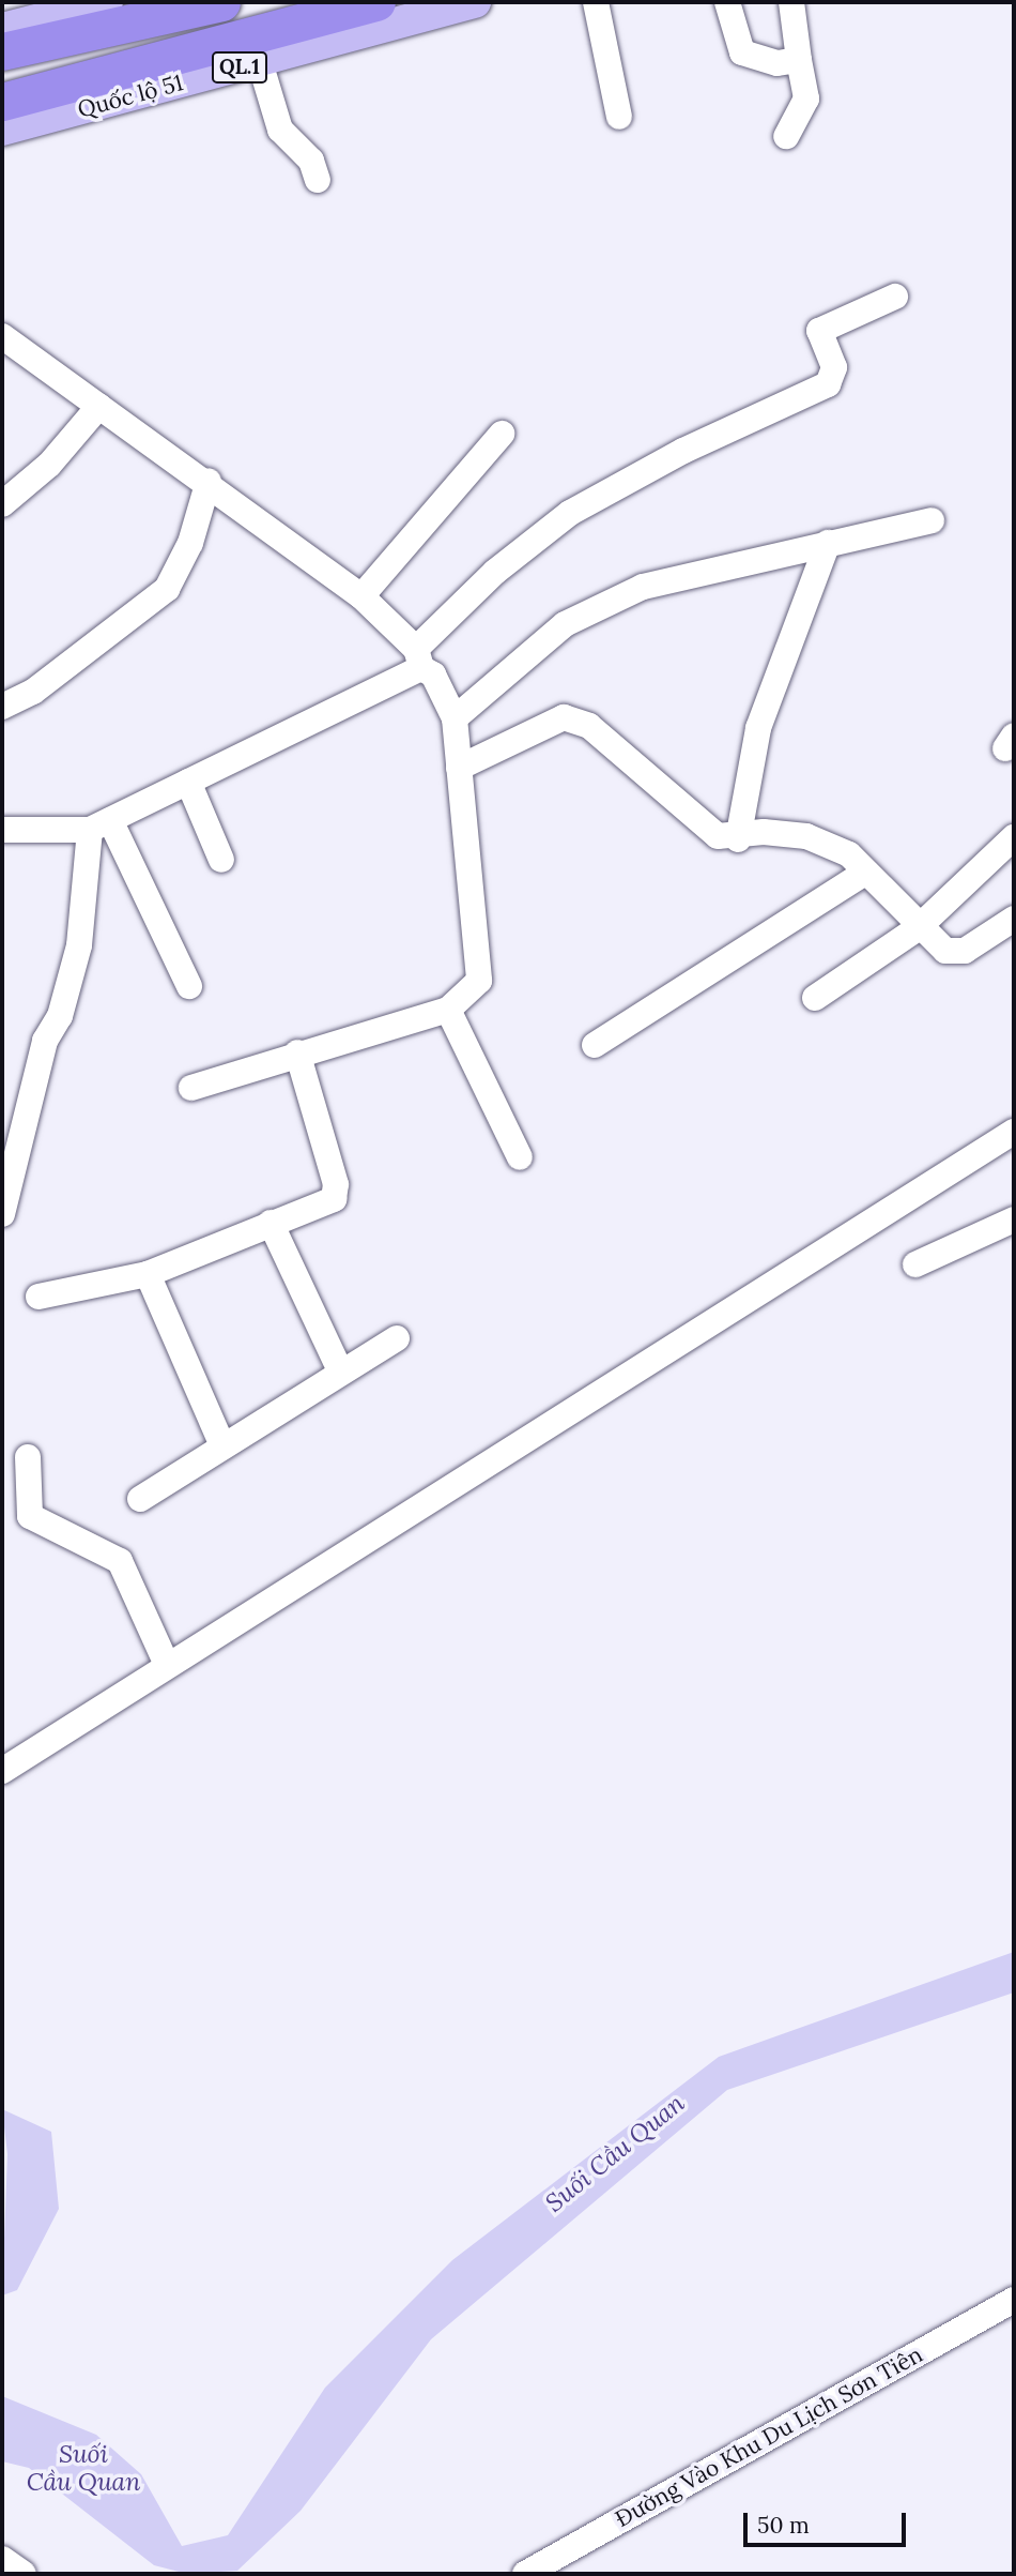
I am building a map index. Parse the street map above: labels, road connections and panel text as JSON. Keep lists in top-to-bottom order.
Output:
{
  "streets": {
    "highway": ["QL.1", "Quốc lộ 51"],
    "street": ["Đường Vào Khu Du Lịch Sơn Tiên"]
  },
  "water": ["Suối Cầu Quan"],
  "scale_bar": "50 m"
}
